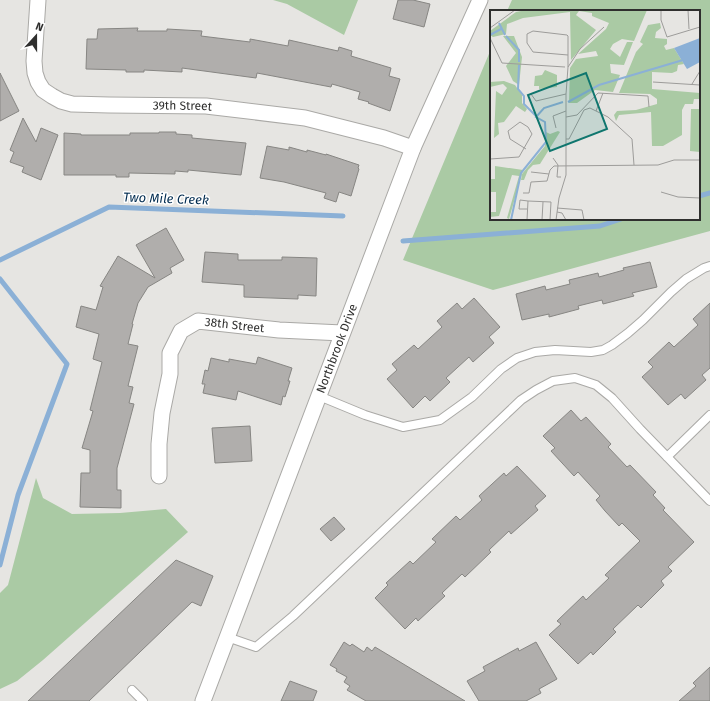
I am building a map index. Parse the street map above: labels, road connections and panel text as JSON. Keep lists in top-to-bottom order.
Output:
{
  "streets": {
    "street": ["39th Street", "38th Street", "Northbrook Drive"]
  },
  "crossings": [
    ["39th Street", "Northbrook Drive"],
    ["38th Street", "Northbrook Drive"]
  ],
  "water": ["Two Mile Creek"],
  "north": "top"
}
